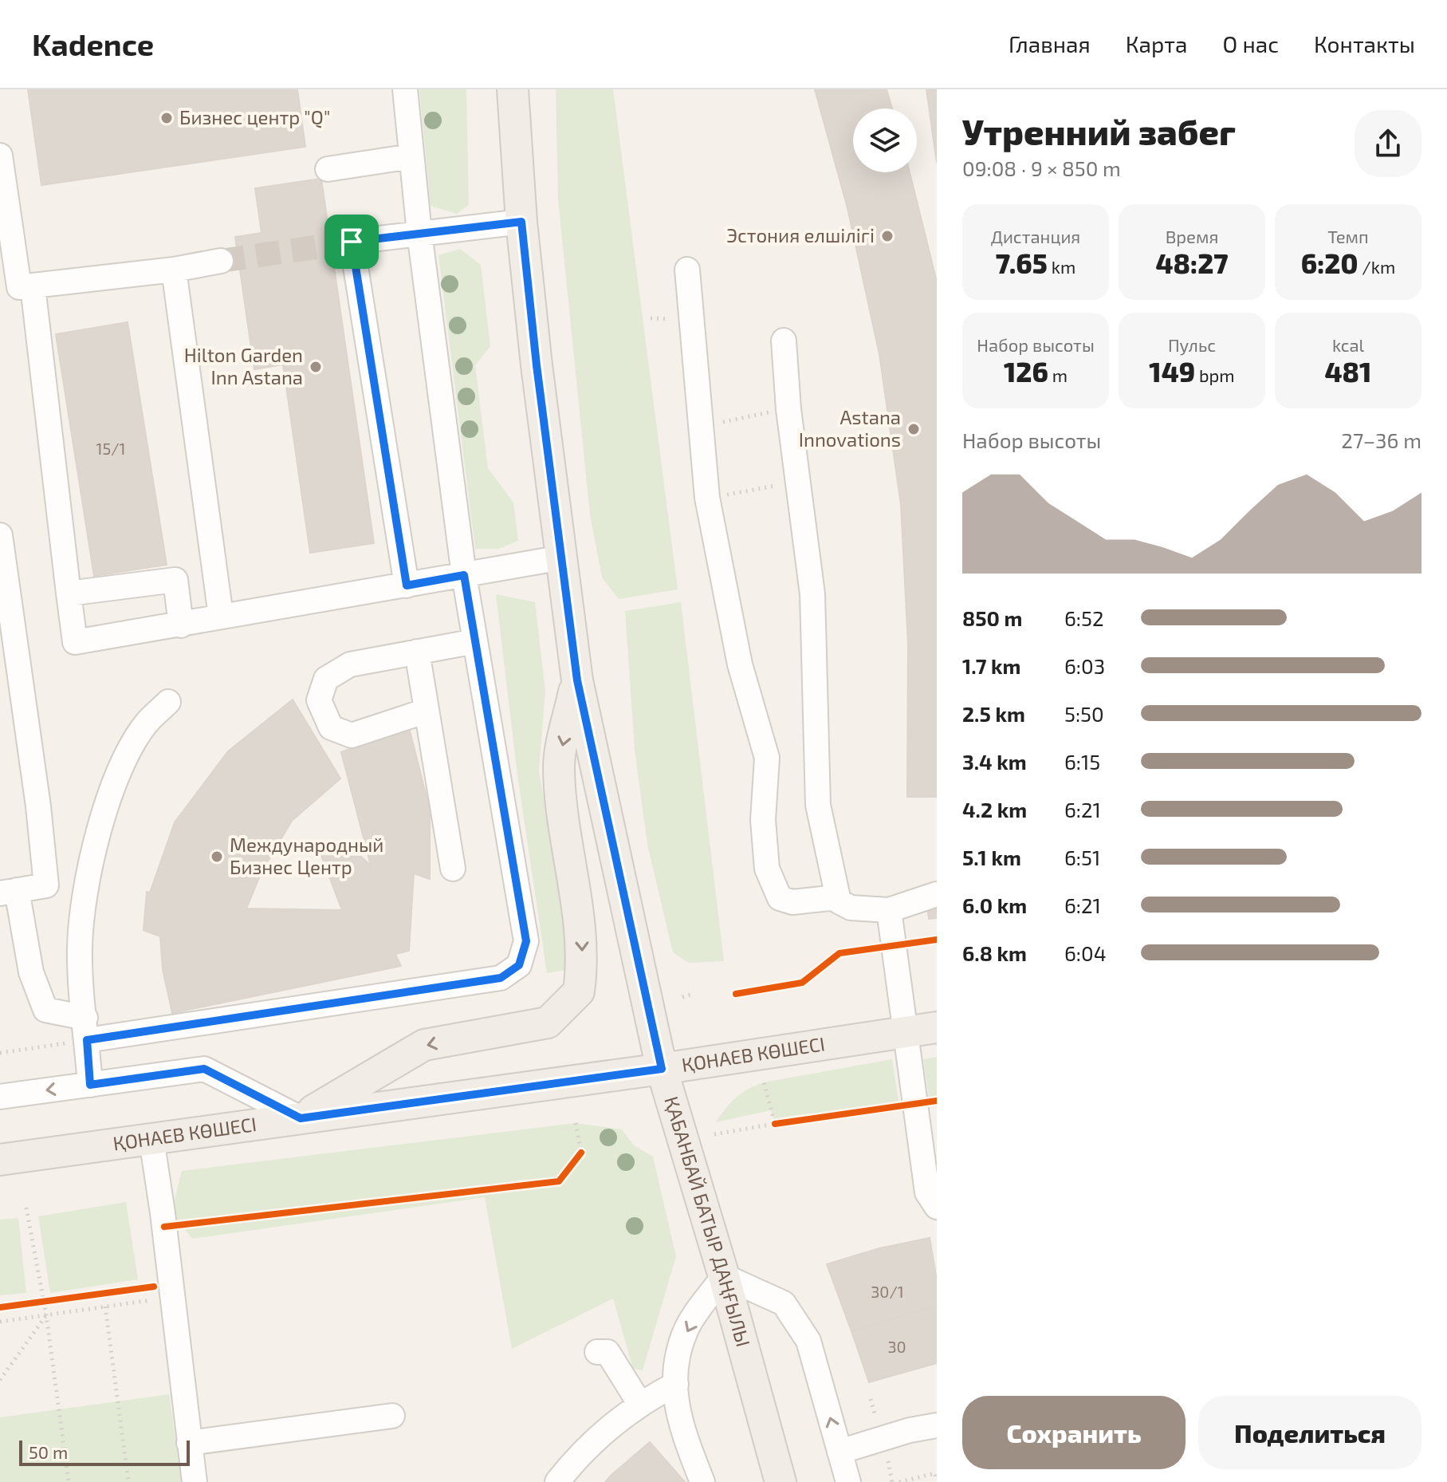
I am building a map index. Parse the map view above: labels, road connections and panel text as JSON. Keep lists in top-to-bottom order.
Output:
{
  "streets": {
    "main road": ["ҚОНАЕВ КӨШЕСІ", "ҚАБАНБАЙ БАТЫР ДАҢҒЫЛЫ"]
  },
  "crossings": [
    ["ҚОНАЕВ КӨШЕСІ", "ҚАБАНБАЙ БАТЫР ДАҢҒЫЛЫ"]
  ],
  "places": [
    "Бизнес центр \"Q\"",
    "Эстония елшілігі",
    "Hilton Garden Inn Astana",
    "Astana Innovations",
    "Международный Бизнес Центр"
  ],
  "house_numbers": ["15/1", "30/1", "30"],
  "scale_bar": "50 m",
  "page": {
    "header": "Kadence",
    "nav": [
      "Главная",
      "Карта",
      "О нас",
      "Контакты"
    ],
    "heading": ["Утренний забег", "09:08 · 9 × 850 m"],
    "stats": [
      ["Дистанция", "7.65 km"],
      ["Время", "48:27"],
      ["Темп", "6:20 /km"],
      ["Набор высоты", "126 m"],
      ["Пульс", "149 bpm"],
      ["kcal", "481"]
    ],
    "chart": ["Набор высоты", "27–36 m"],
    "list": [
      {
        "name": "850 m",
        "note": "6:52"
      },
      {
        "name": "1.7 km",
        "note": "6:03"
      },
      {
        "name": "2.5 km",
        "note": "5:50"
      },
      {
        "name": "3.4 km",
        "note": "6:15"
      },
      {
        "name": "4.2 km",
        "note": "6:21"
      },
      {
        "name": "5.1 km",
        "note": "6:51"
      },
      {
        "name": "6.0 km",
        "note": "6:21"
      },
      {
        "name": "6.8 km",
        "note": "6:04"
      }
    ],
    "buttons": ["Сохранить", "Поделиться"],
    "scale": "50 m"
  }
}
